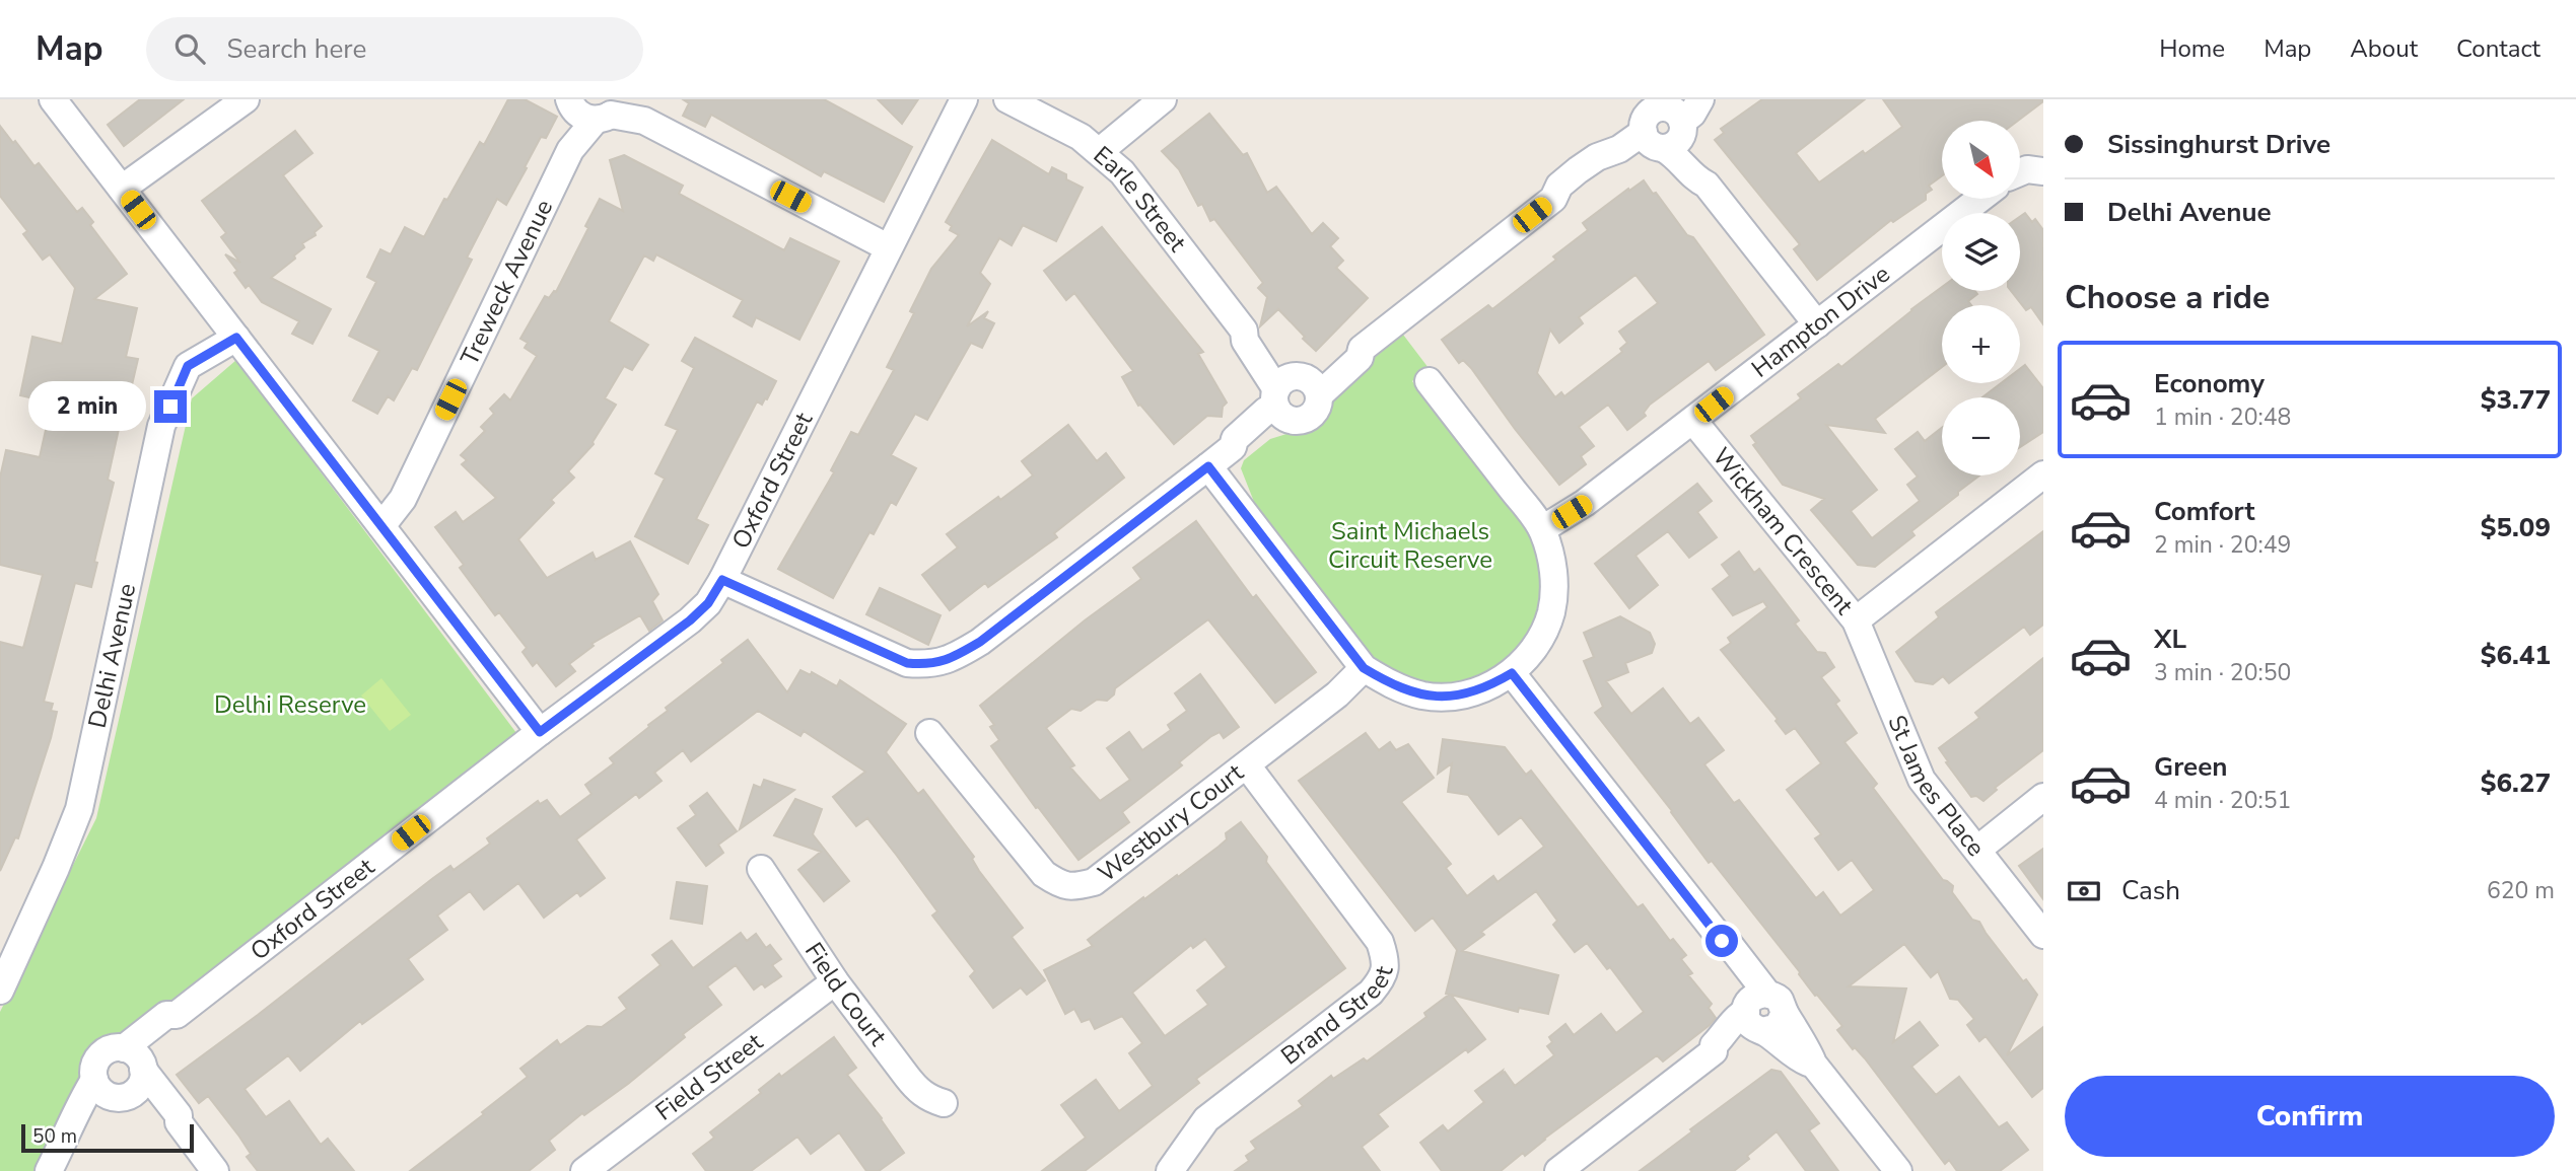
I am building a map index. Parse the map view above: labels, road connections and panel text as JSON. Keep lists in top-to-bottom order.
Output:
{
  "streets": {
    "street": [
      "Earle Street",
      "Treweck Avenue",
      "Hampton Drive",
      "Oxford Street",
      "Wickham Crescent",
      "Delhi Avenue",
      "St James Place",
      "Westbury Court",
      "Field Court",
      "Brand Street",
      "Field Street"
    ]
  },
  "crossings": [
    ["Hampton Drive", "Wickham Crescent"],
    ["Wickham Crescent", "St James Place"],
    ["Westbury Court", "Brand Street"],
    ["Field Court", "Field Street"]
  ],
  "parks": ["Saint Michaels Circuit Reserve", "Delhi Reserve"],
  "scale_bar": "50 m",
  "north": "bottom right",
  "page": {
    "header": "Map",
    "search": "Search here",
    "nav": [
      "Home",
      "Map",
      "About",
      "Contact"
    ],
    "banner": ["Sissinghurst Drive", "Delhi Avenue"],
    "map_buttons": ["+", "−"],
    "heading": "Choose a ride",
    "list": [
      {
        "name": "Economy",
        "note": "1 min · 20:48",
        "value": "$3.77"
      },
      {
        "name": "Comfort",
        "note": "2 min · 20:49",
        "value": "$5.09"
      },
      {
        "name": "XL",
        "note": "3 min · 20:50",
        "value": "$6.41"
      },
      {
        "name": "Green",
        "note": "4 min · 20:51",
        "value": "$6.27"
      }
    ],
    "bubble": "2 min",
    "pay": ["Cash", "620 m"],
    "buttons": "Confirm",
    "scale": "50 m"
  }
}
